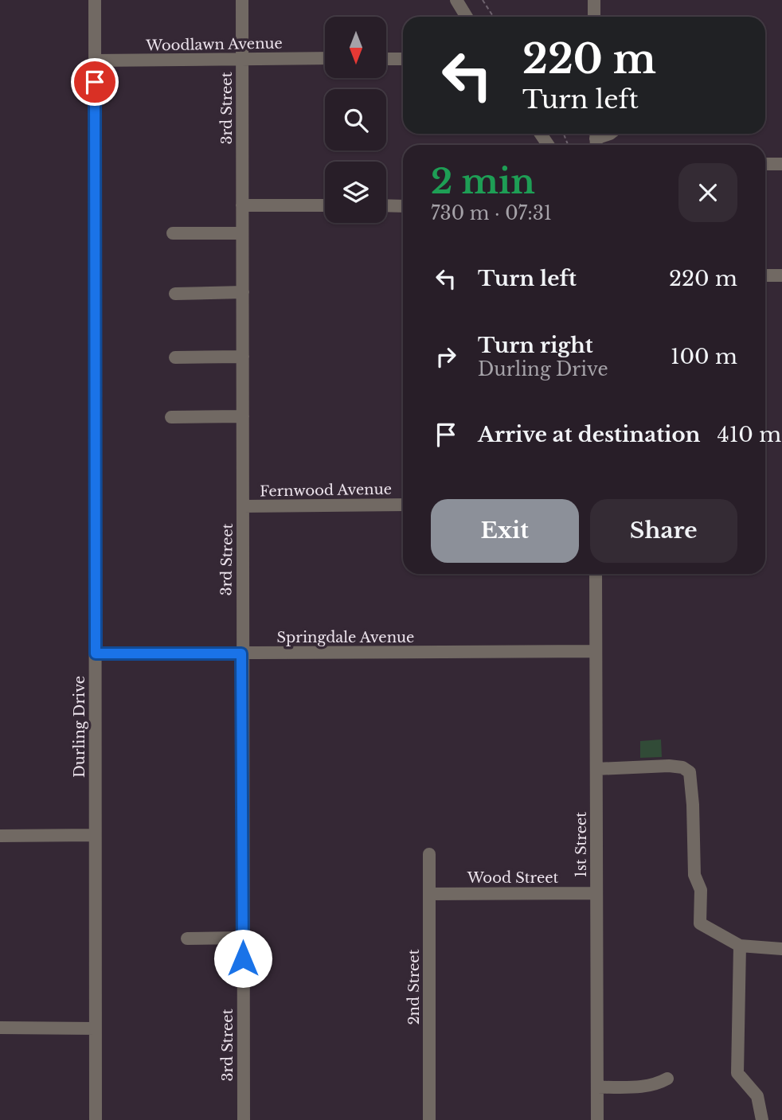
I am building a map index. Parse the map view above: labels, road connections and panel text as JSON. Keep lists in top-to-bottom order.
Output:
{
  "streets": {
    "street": [
      "Woodlawn Avenue",
      "3rd Street",
      "Fernwood Avenue",
      "Springdale Avenue",
      "Durling Drive",
      "1st Street",
      "Wood Street",
      "2nd Street"
    ]
  },
  "crossings": [
    ["Woodlawn Avenue", "3rd Street"],
    ["Woodlawn Avenue", "Durling Drive"],
    ["3rd Street", "Fernwood Avenue"],
    ["3rd Street", "Springdale Avenue"],
    ["Springdale Avenue", "Durling Drive"],
    ["Springdale Avenue", "1st Street"],
    ["1st Street", "Wood Street"],
    ["Wood Street", "2nd Street"]
  ],
  "north": "bottom",
  "page": {
    "turn": ["220 m", "Turn left"],
    "heading": ["2 min", "730 m · 07:31"],
    "list": [
      {
        "name": "Turn left",
        "value": "220 m"
      },
      {
        "name": "Turn right",
        "note": "Durling Drive",
        "value": "100 m"
      },
      {
        "name": "Arrive at destination",
        "value": "410 m"
      }
    ],
    "buttons": ["Exit", "Share"]
  }
}
